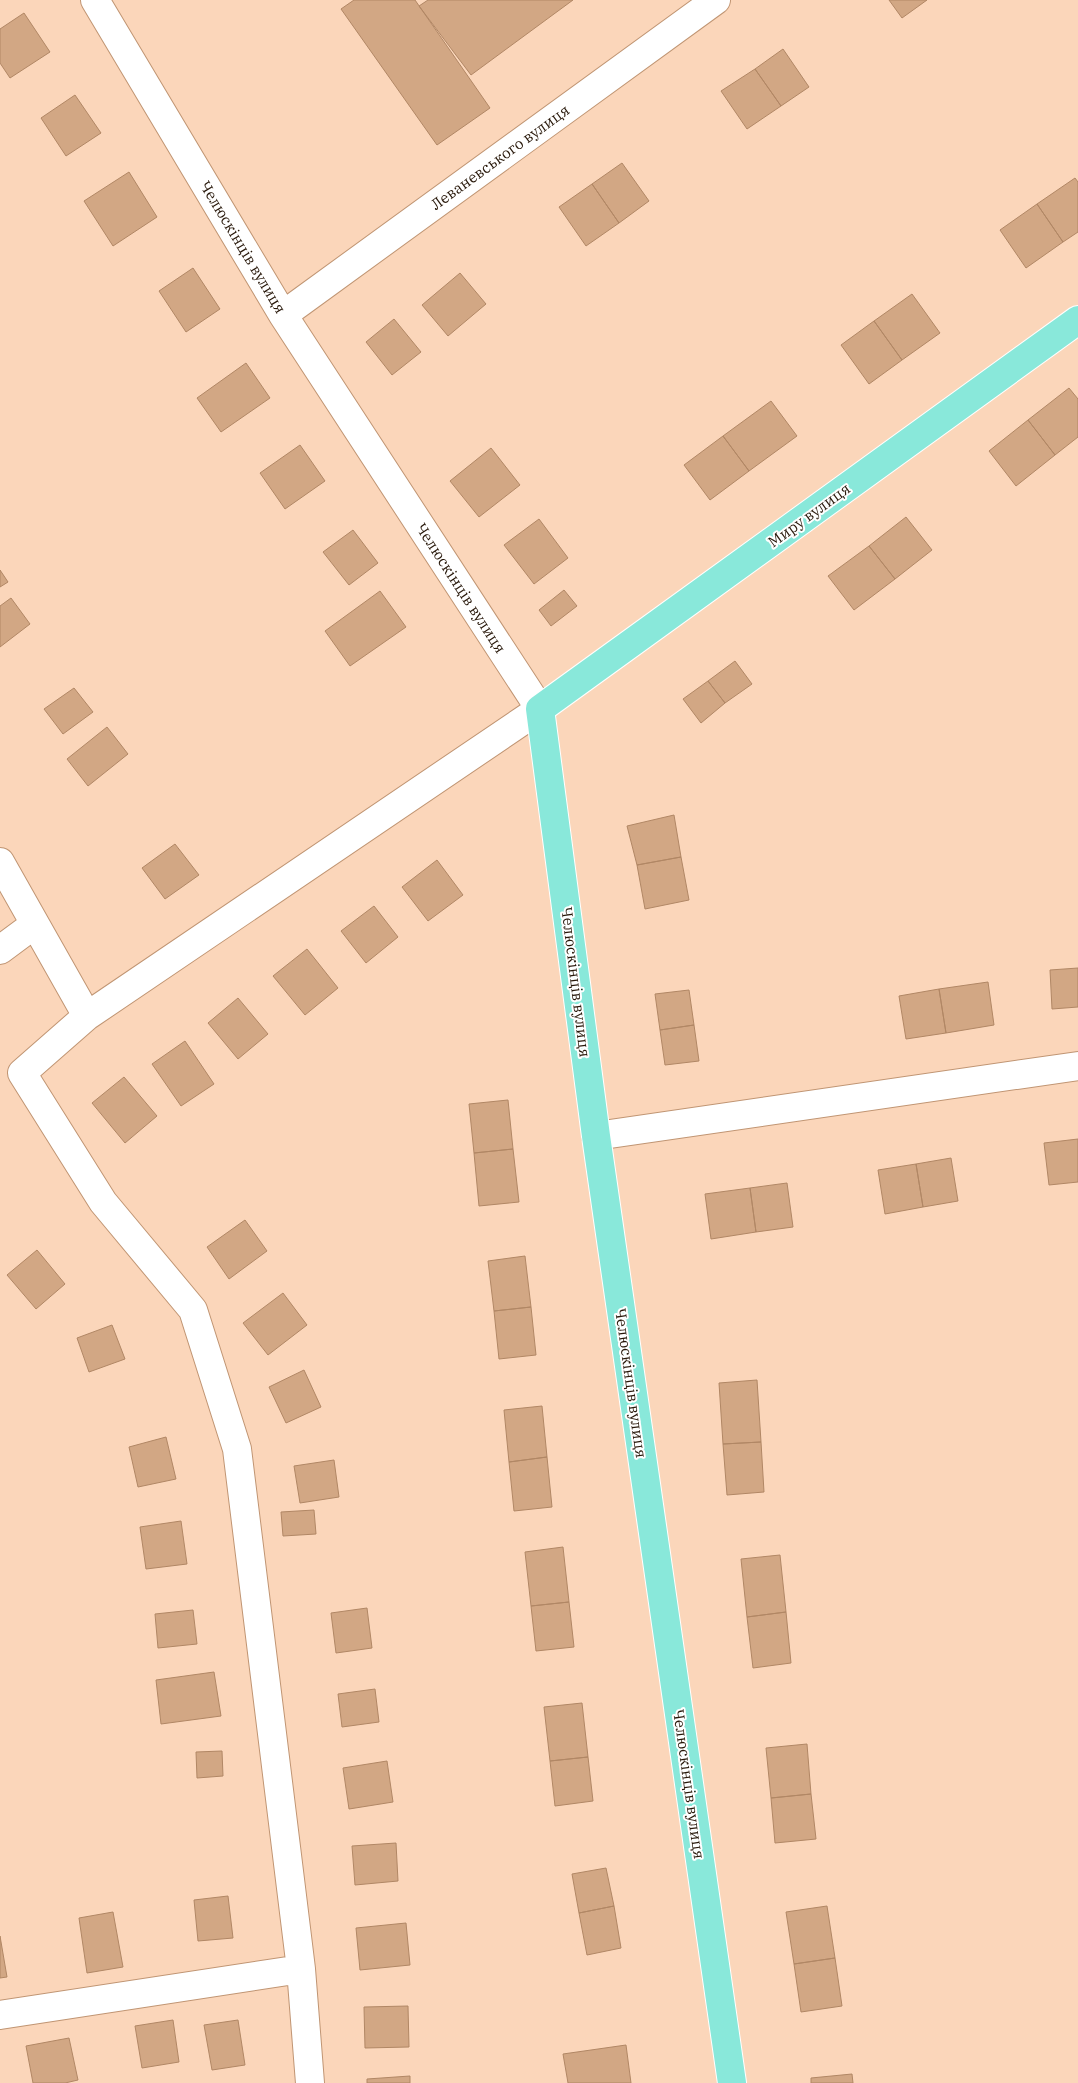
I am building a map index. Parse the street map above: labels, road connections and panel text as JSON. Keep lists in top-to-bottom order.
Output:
{
  "streets": {
    "main road": ["Челюскінців вулиця", "Миру вулиця"],
    "street": ["Леваневського вулиця"]
  },
  "crossings": [
    ["Леваневського вулиця", "Челюскінців вулиця"],
    ["Челюскінців вулиця", "Миру вулиця"]
  ]
}
